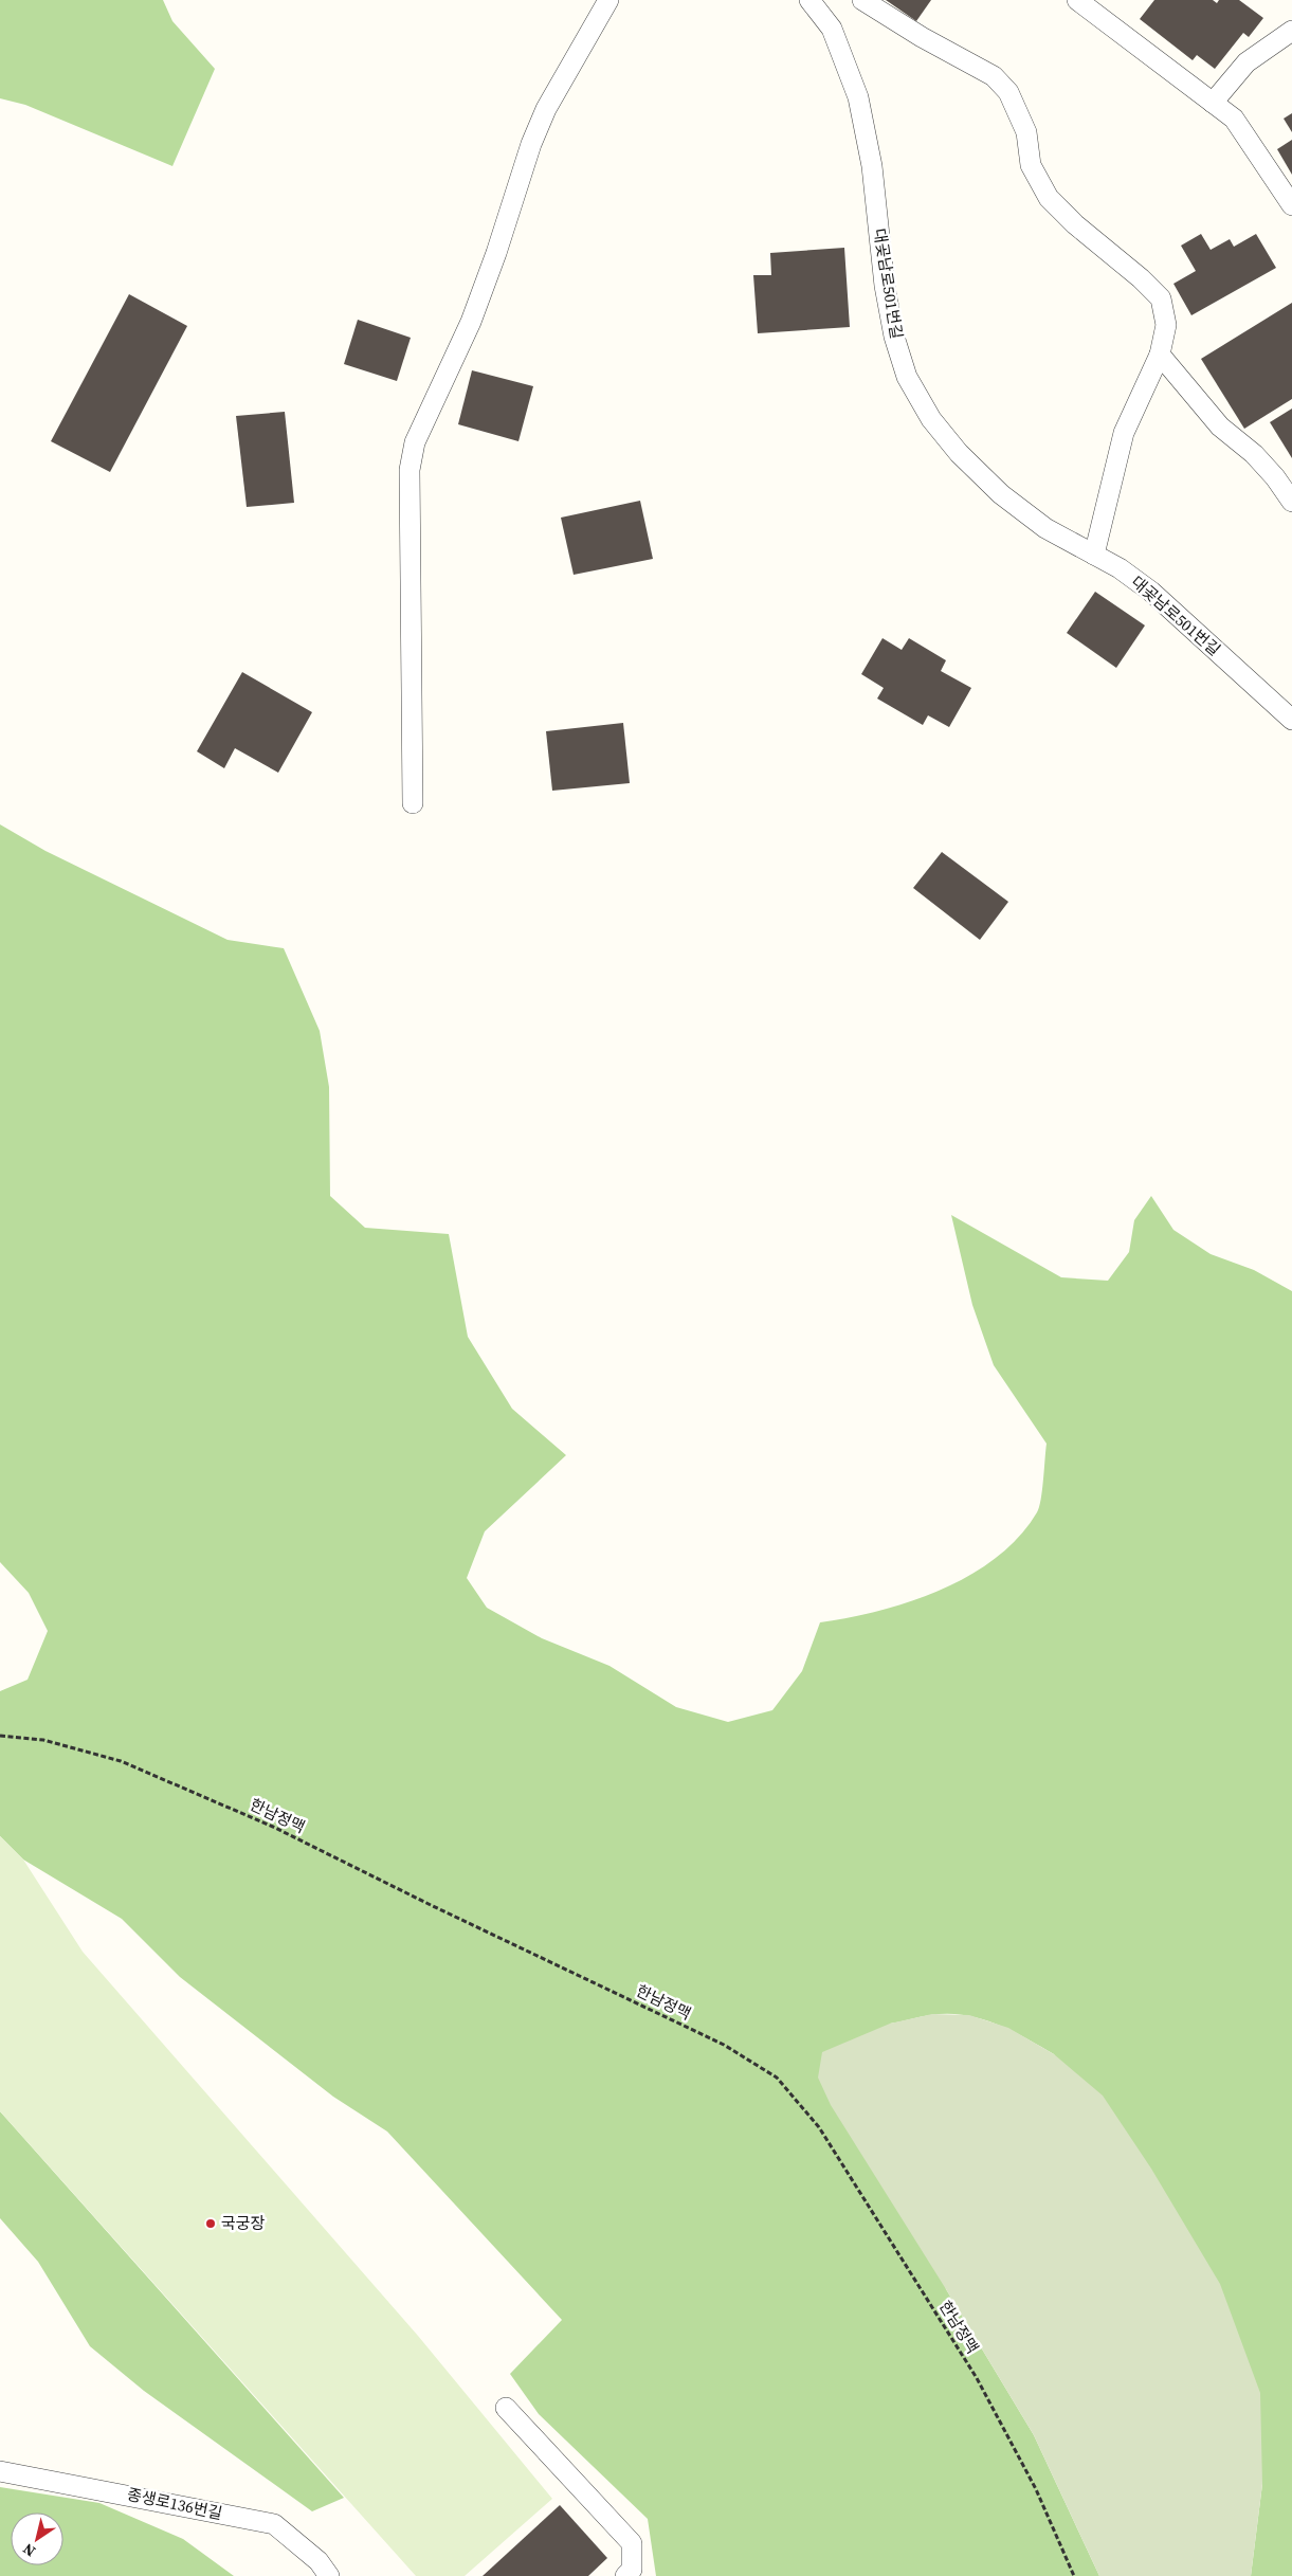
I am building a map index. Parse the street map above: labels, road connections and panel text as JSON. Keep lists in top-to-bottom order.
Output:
{
  "streets": {
    "lane": ["대곶남로501번길", "종생로136번길"],
    "path": ["한남정맥"]
  },
  "places": ["국궁장"],
  "north": "bottom left"
}
